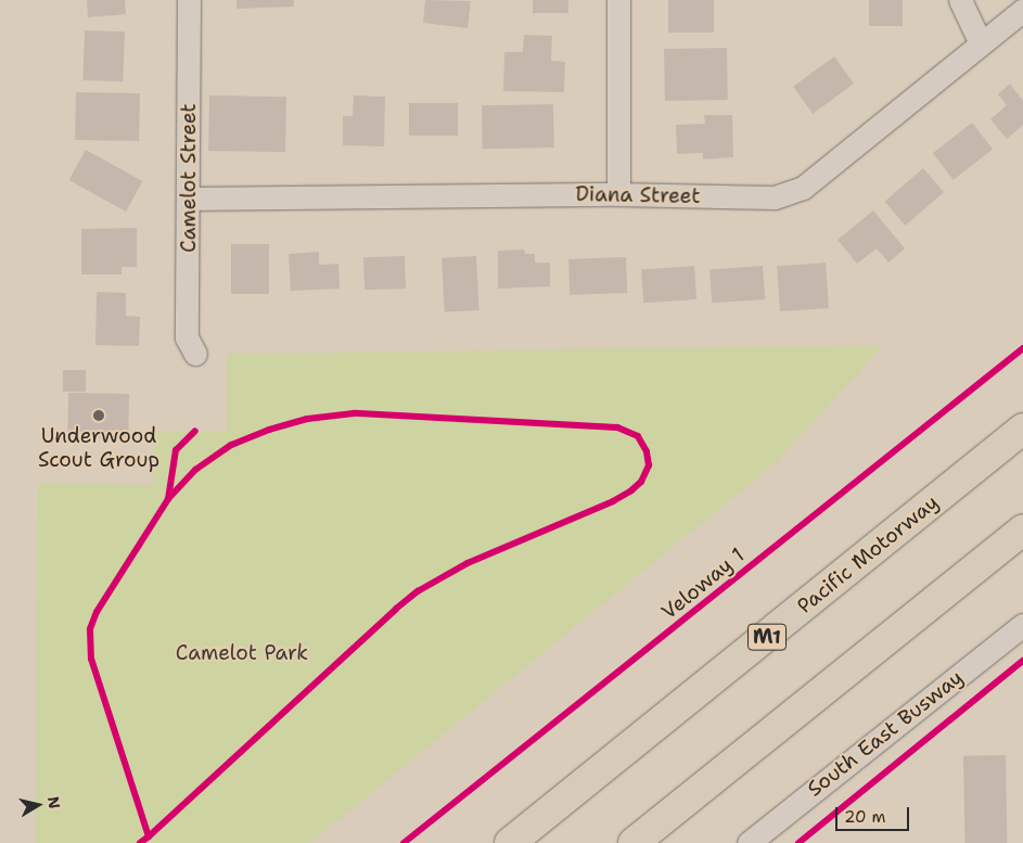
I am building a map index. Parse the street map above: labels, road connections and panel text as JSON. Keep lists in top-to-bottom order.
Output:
{
  "streets": {
    "highway": ["Pacific Motorway", "M1"],
    "street": ["Camelot Street", "Diana Street", "South East Busway"],
    "cycle path": ["Veloway 1"]
  },
  "crossings": [
    ["Camelot Street", "Diana Street"]
  ],
  "parks": ["Camelot Park"],
  "places": ["Underwood Scout Group"],
  "scale_bar": "20 m",
  "north": "right"
}
